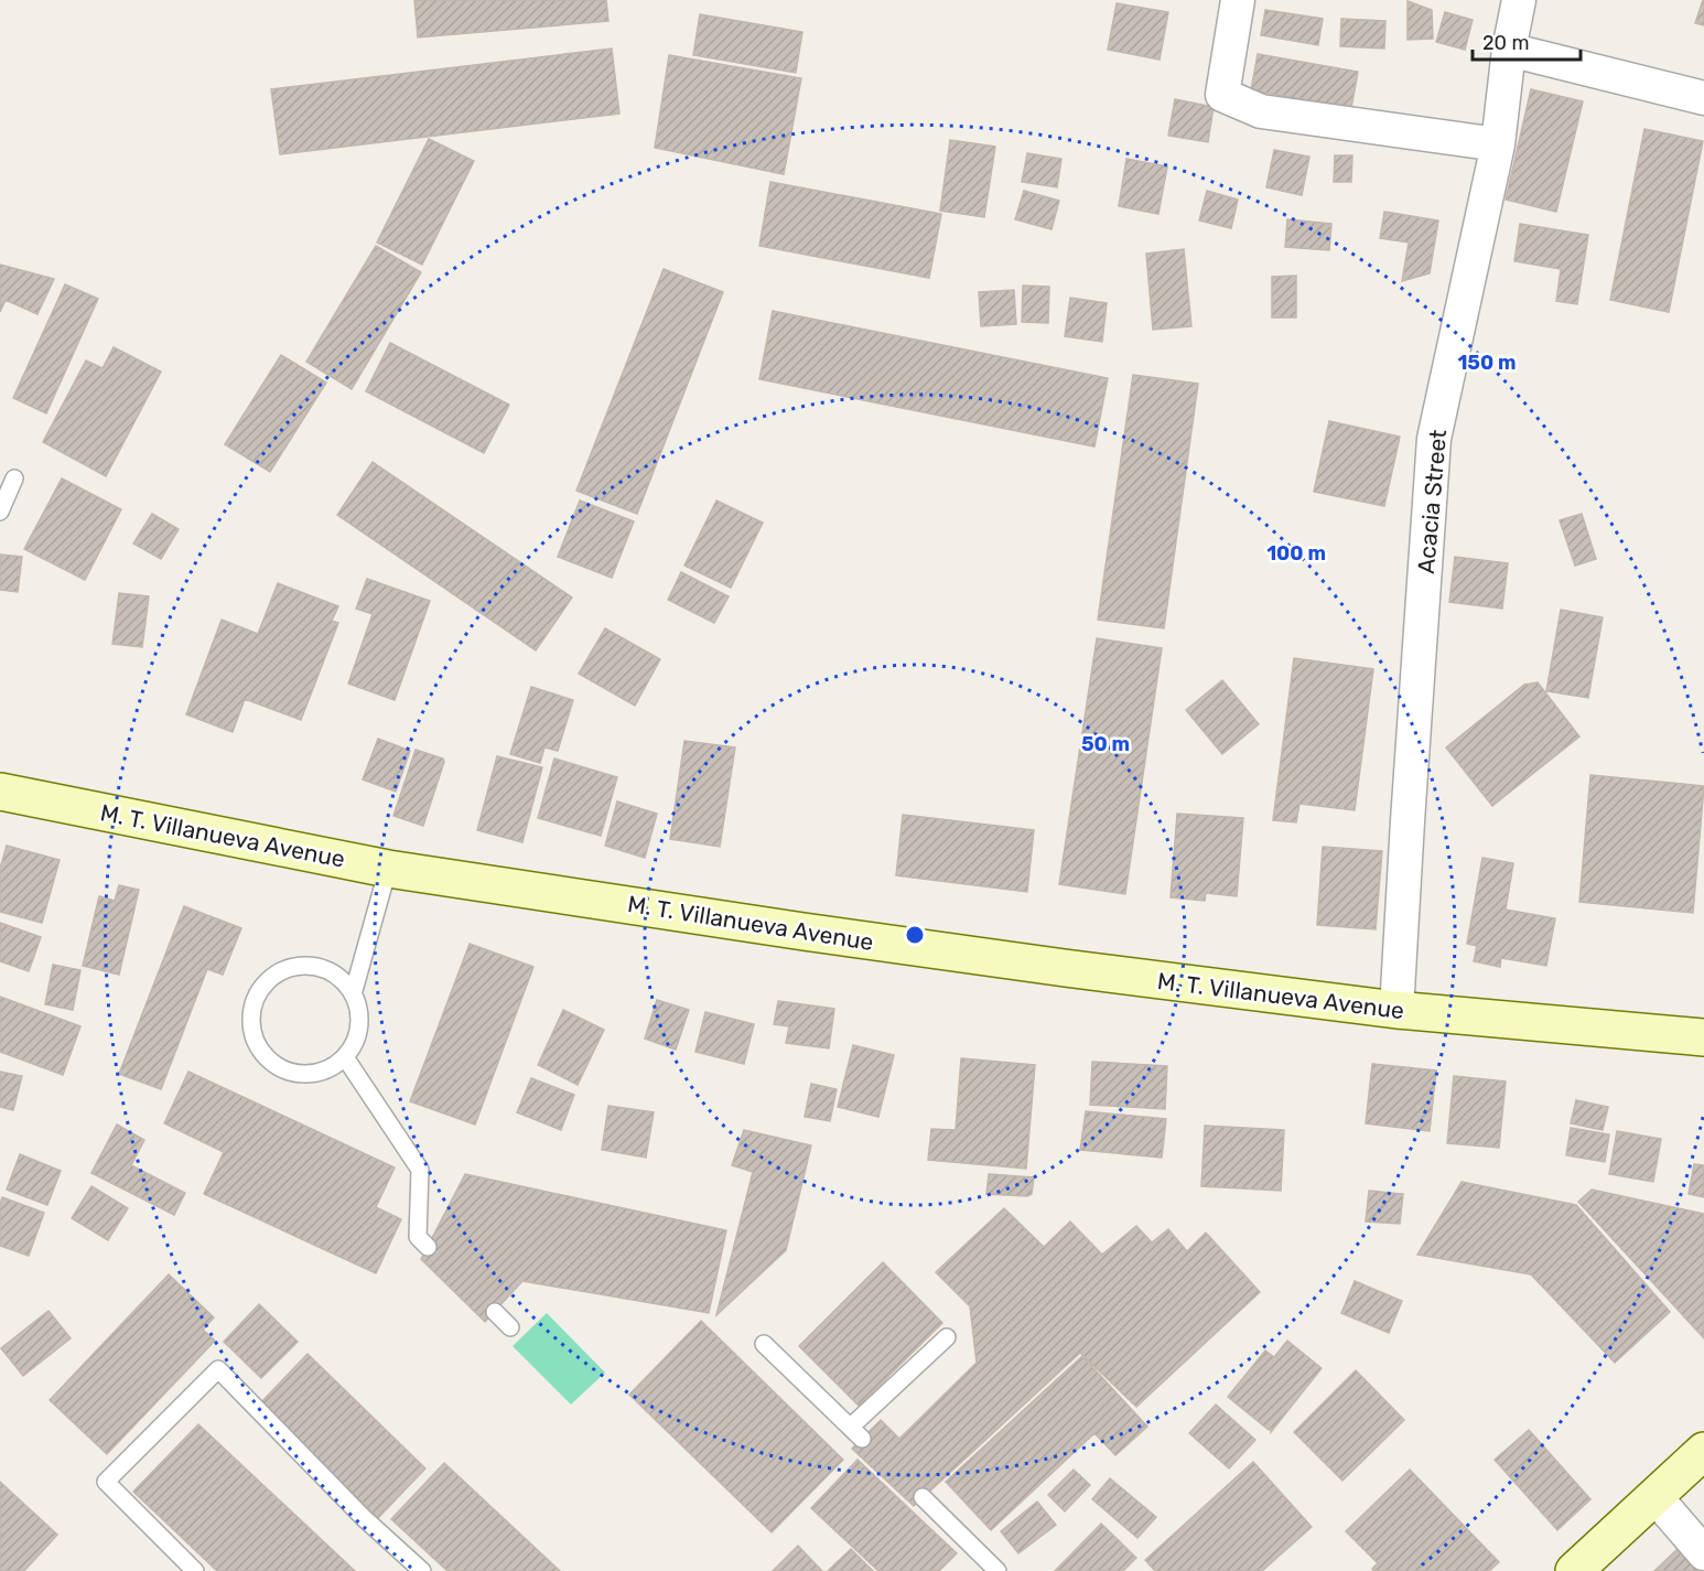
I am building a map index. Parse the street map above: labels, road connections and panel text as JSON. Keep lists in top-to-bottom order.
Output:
{
  "streets": {
    "main road": ["M. T. Villanueva Avenue"],
    "street": ["Acacia Street"]
  },
  "crossings": [
    ["Acacia Street", "M. T. Villanueva Avenue"]
  ],
  "scale_bar": "20 m",
  "rings": ["150 m", "100 m", "50 m"]
}
